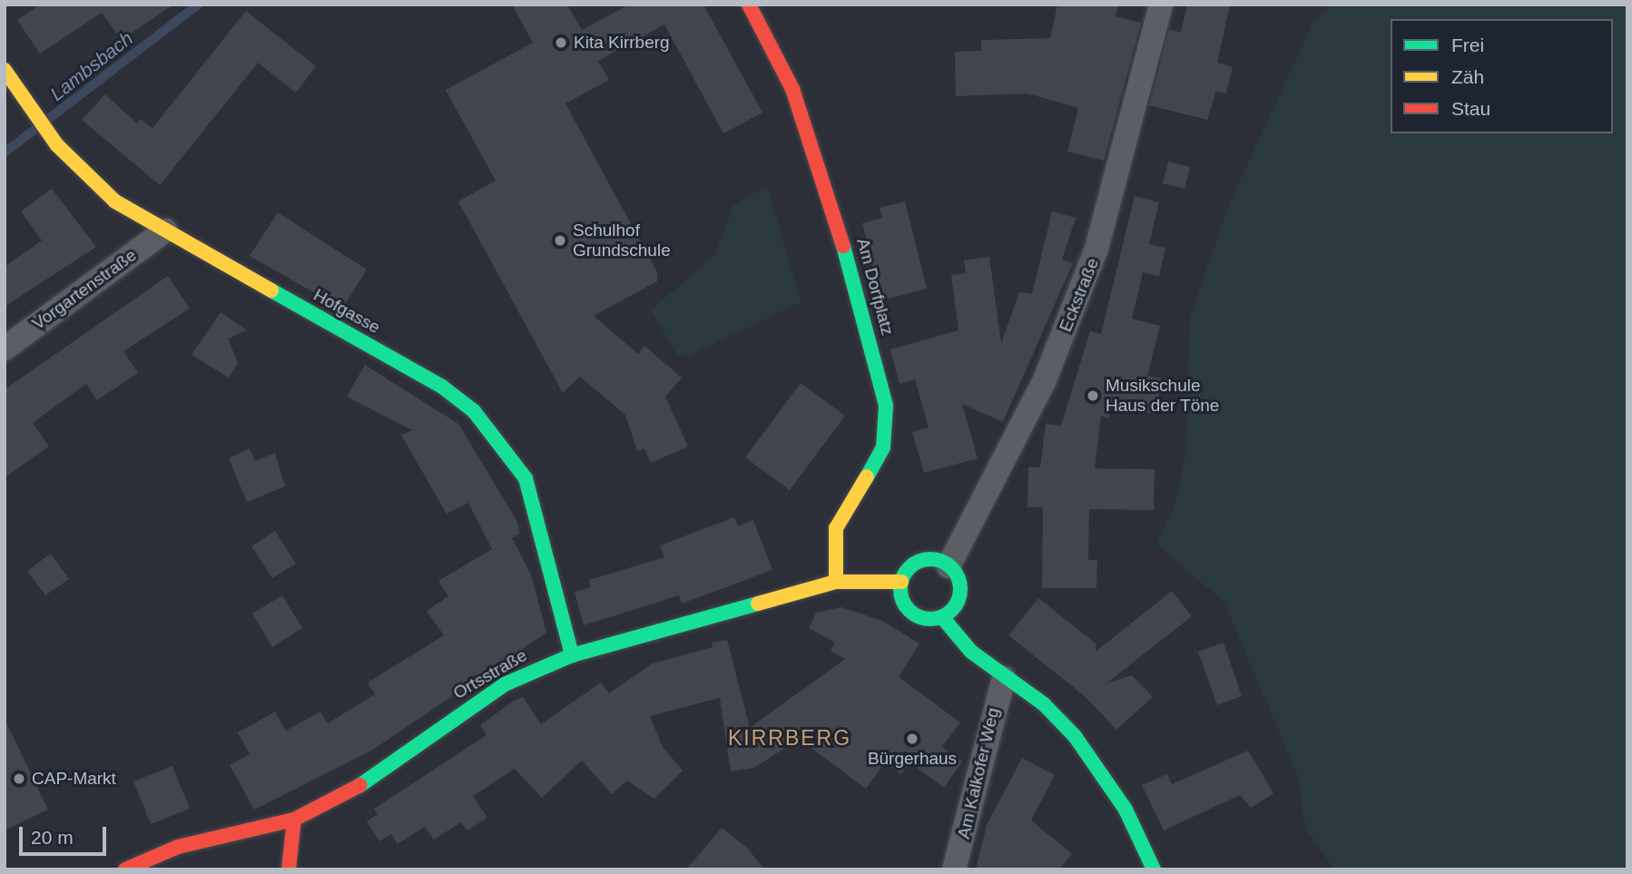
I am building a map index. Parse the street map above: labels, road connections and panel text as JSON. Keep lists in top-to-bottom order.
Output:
{
  "streets": {
    "street": [
      "Am Dorfplatz",
      "Vorgartenstraße",
      "Eckstraße",
      "Hofgasse",
      "Ortsstraße",
      "Am Kalkofer Weg"
    ]
  },
  "crossings": [
    ["Am Dorfplatz", "Ortsstraße"],
    ["Vorgartenstraße", "Hofgasse"],
    ["Eckstraße", "Ortsstraße"],
    ["Hofgasse", "Ortsstraße"]
  ],
  "districts": ["KIRRBERG"],
  "water": ["Lambsbach"],
  "places": [
    "Kita Kirrberg",
    "Schulhof Grundschule",
    "Musikschule Haus der Töne",
    "Bürgerhaus",
    "CAP-Markt"
  ],
  "legend": ["Frei", "Zäh", "Stau"],
  "scale_bar": "20 m"
}
